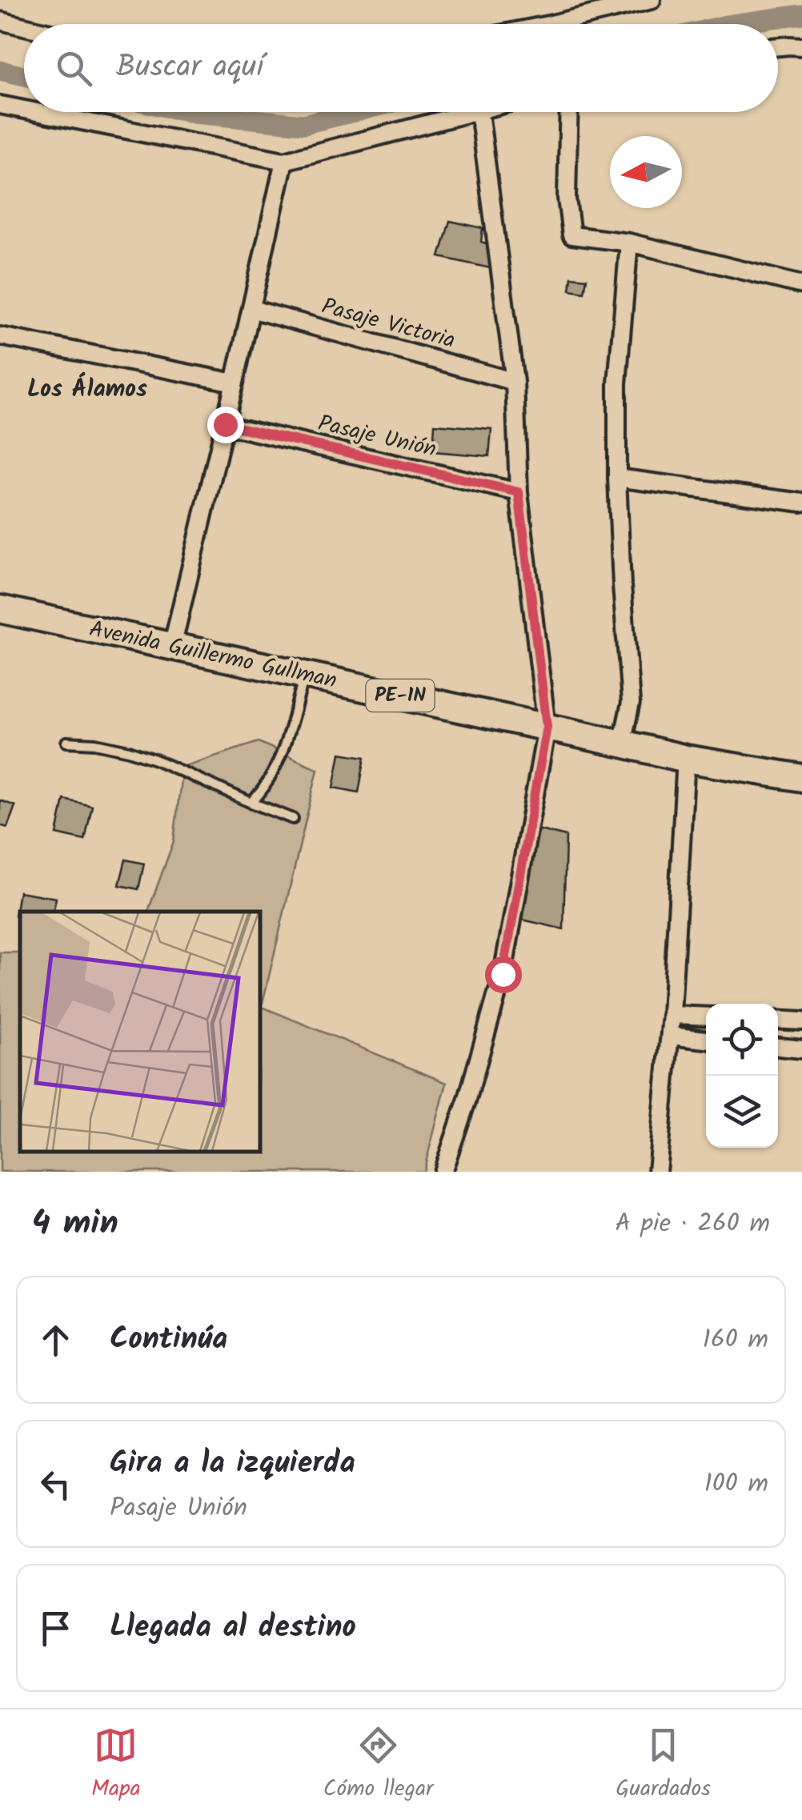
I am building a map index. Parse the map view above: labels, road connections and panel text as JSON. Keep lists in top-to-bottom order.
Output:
{
  "streets": {
    "main road": ["Avenida Guillermo Gullman", "PE-1N"],
    "street": ["Pasaje Victoria", "Pasaje Unión"]
  },
  "districts": ["Los Álamos"],
  "north": "left",
  "page": {
    "search": "Buscar aquí",
    "heading": ["4 min", "A pie · 260 m"],
    "list": [
      ["Continúa", "160 m"],
      ["Gira a la izquierda", "Pasaje Unión", "100 m"],
      "Llegada al destino"
    ],
    "nav": ["Mapa", "Cómo llegar", "Guardados"]
  }
}
